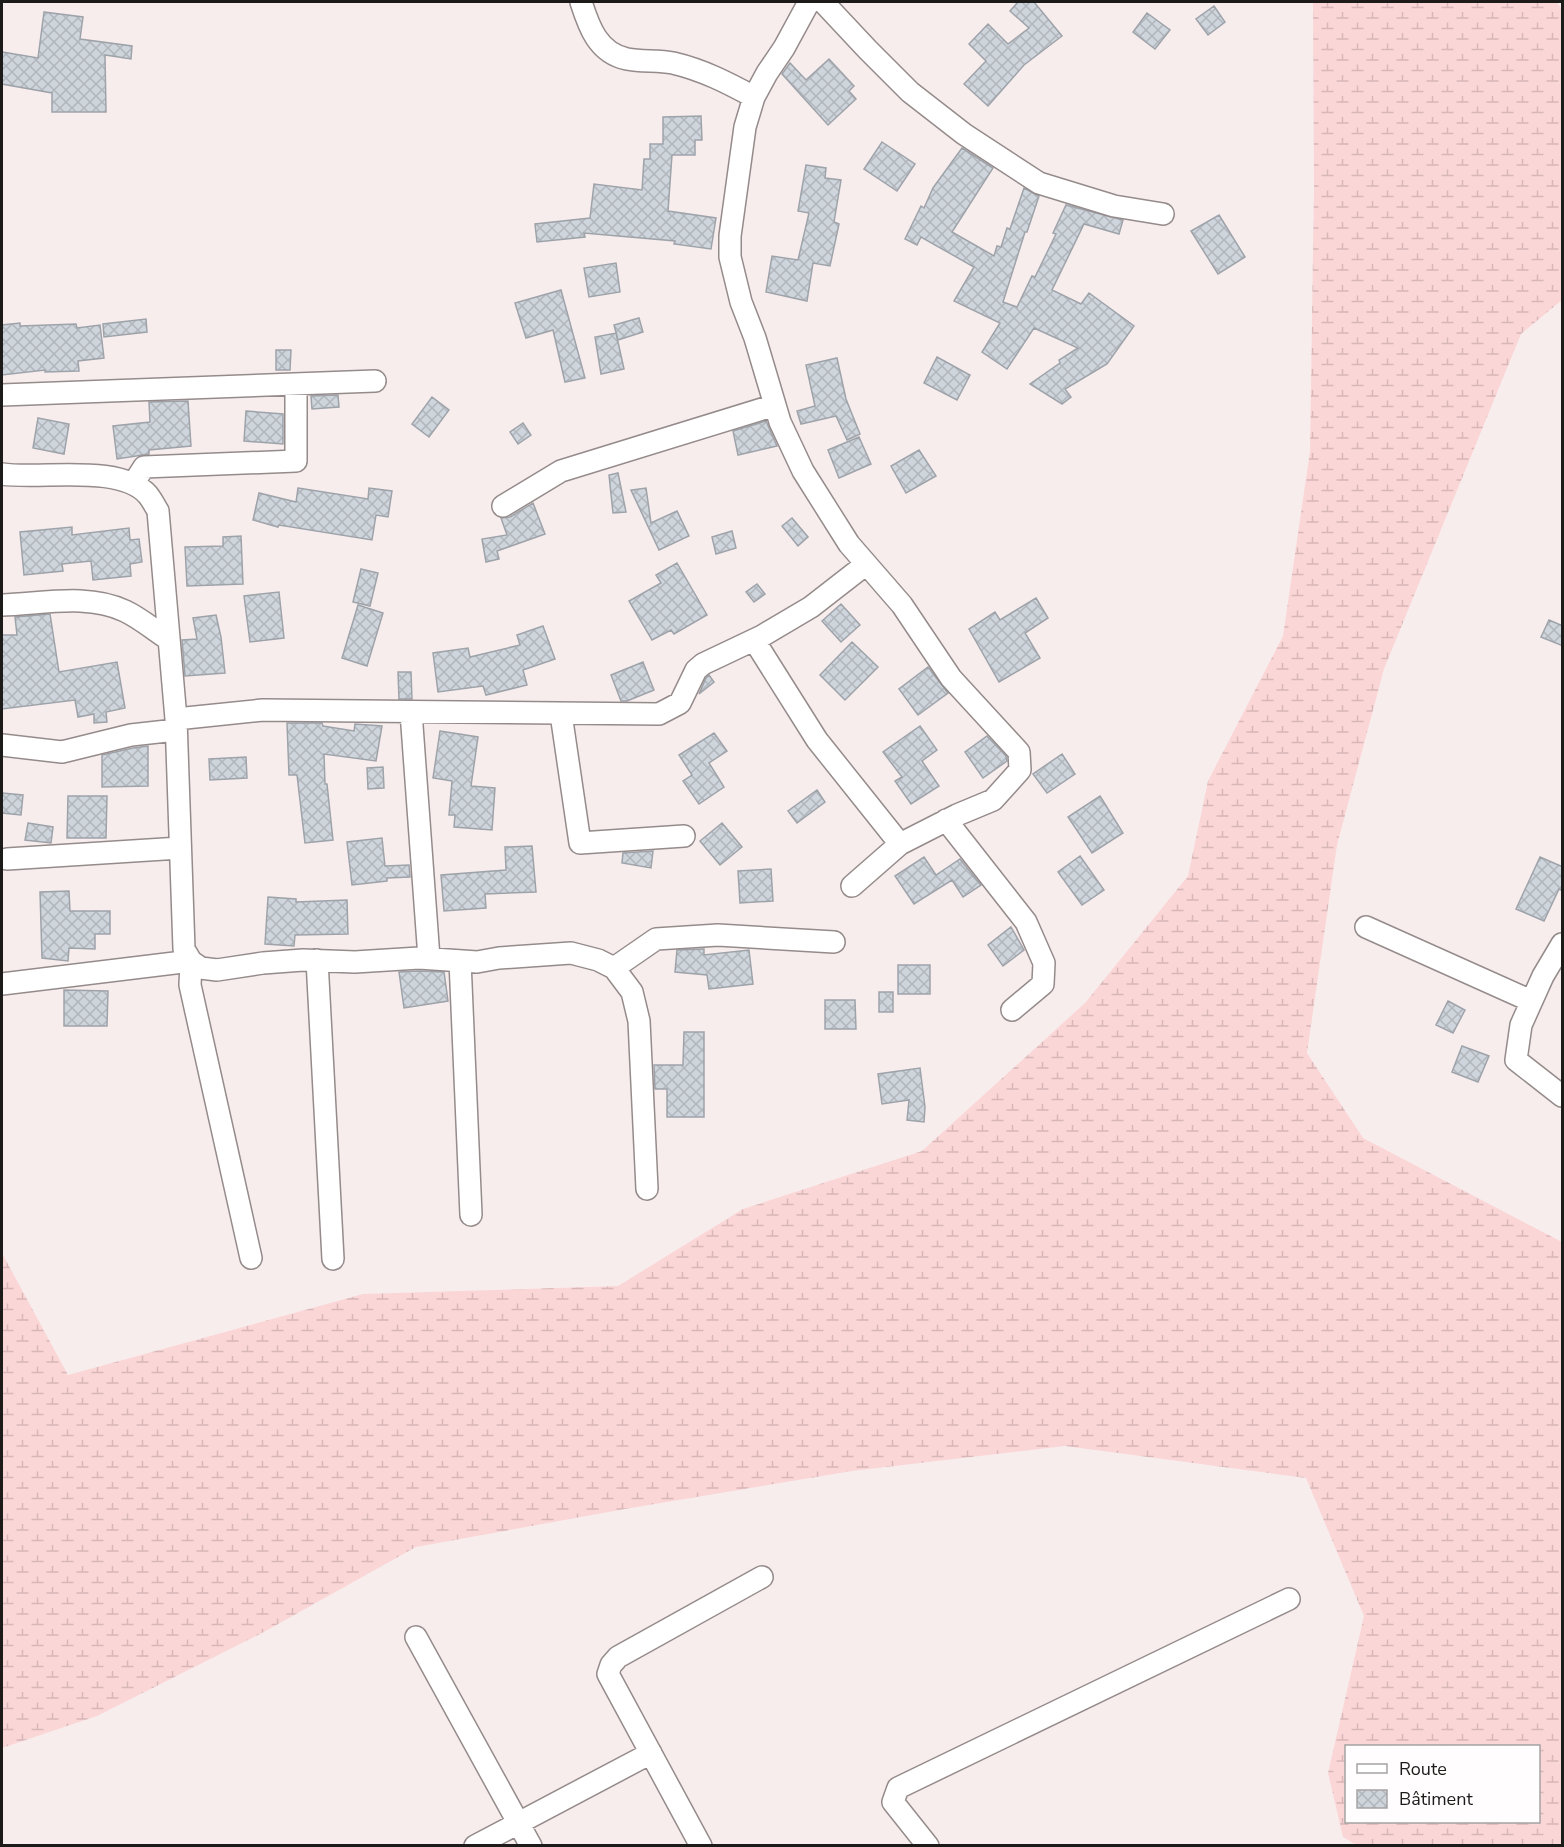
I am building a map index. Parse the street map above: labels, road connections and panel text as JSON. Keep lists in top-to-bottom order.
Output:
{
  "legend": ["Route", "Bâtiment"]
}
